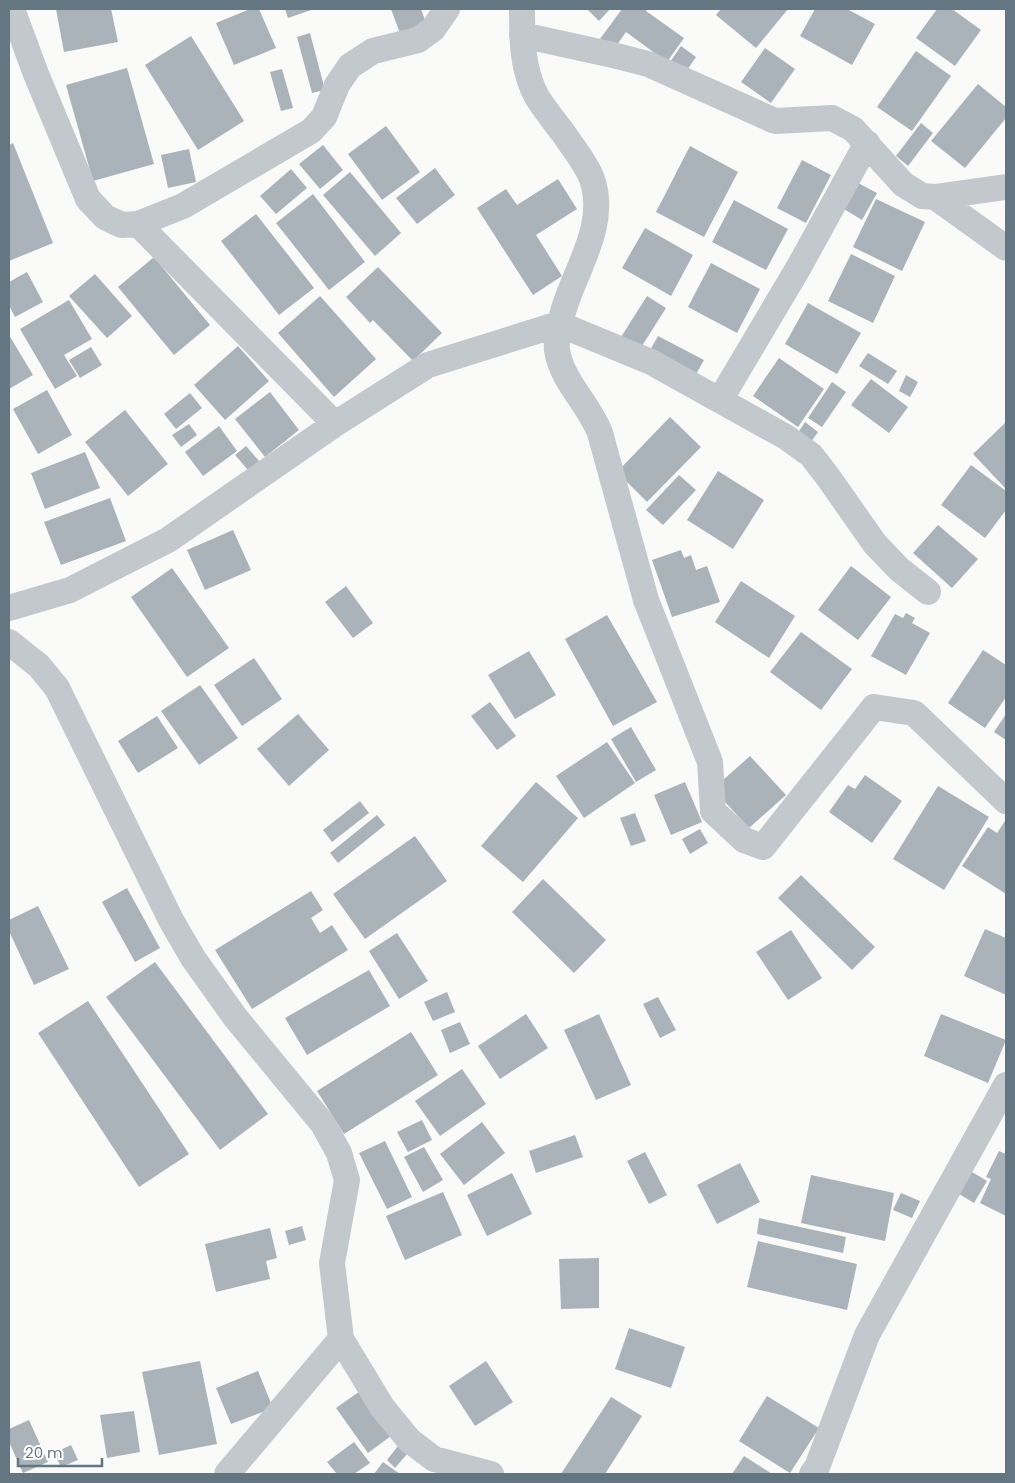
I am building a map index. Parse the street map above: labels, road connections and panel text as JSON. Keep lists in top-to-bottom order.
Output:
{
  "scale_bar": "20 m"
}
